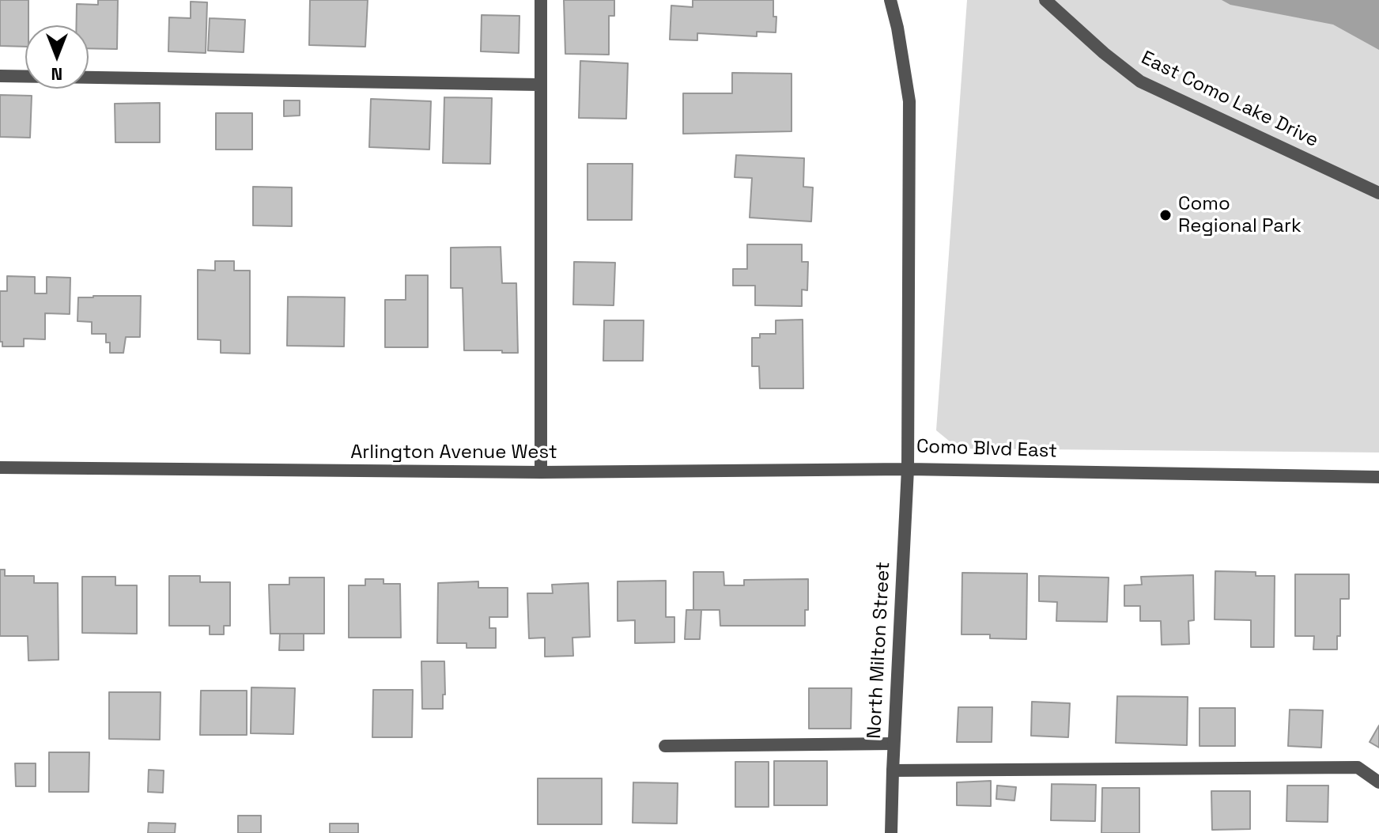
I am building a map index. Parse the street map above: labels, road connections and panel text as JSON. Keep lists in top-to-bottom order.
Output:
{
  "streets": {
    "street": [
      "East Como Lake Drive",
      "Como Blvd East",
      "Arlington Avenue West",
      "North Milton Street"
    ]
  },
  "crossings": [
    ["Como Blvd East", "Arlington Avenue West"],
    ["Como Blvd East", "North Milton Street"],
    ["Arlington Avenue West", "North Milton Street"]
  ],
  "places": ["Como Regional Park"],
  "north": "bottom"
}
